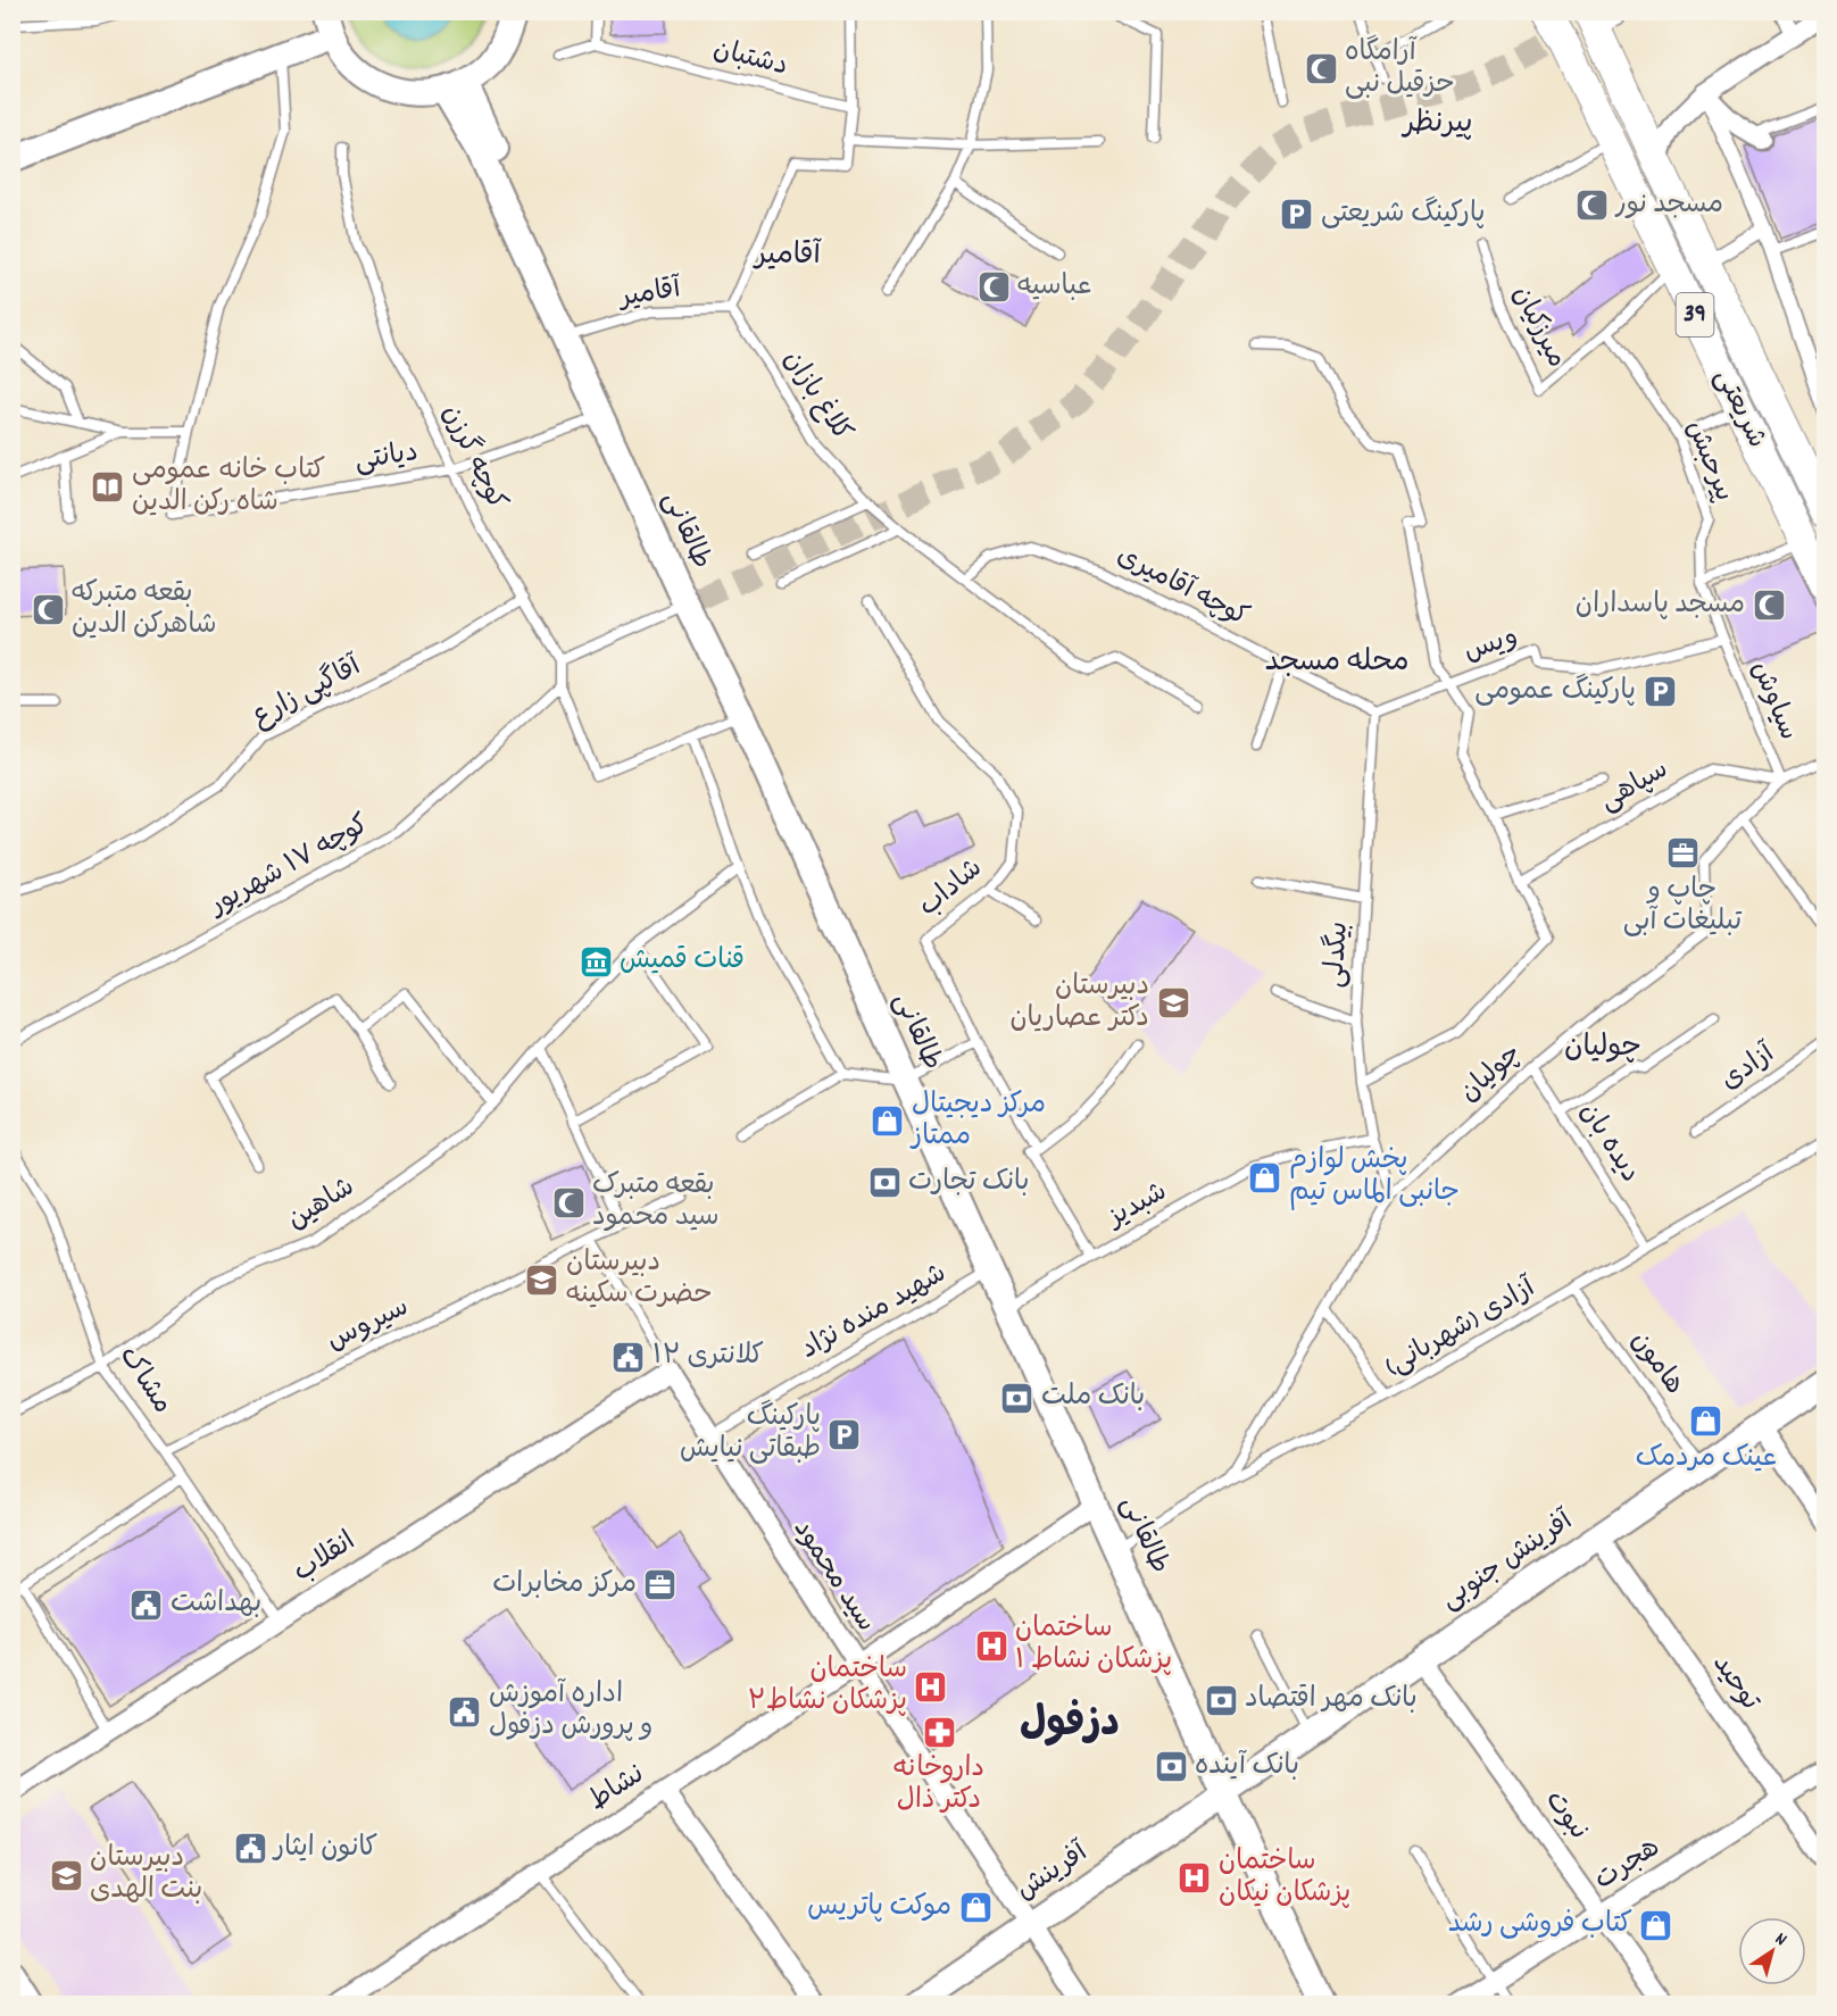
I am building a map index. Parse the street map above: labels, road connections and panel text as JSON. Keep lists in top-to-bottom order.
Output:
{
  "streets": {
    "main road": [
      "39",
      "شریعتی",
      "طالقانی",
      "آفرینش جنوبی",
      "آفرینش"
    ],
    "street": [
      "انقلاب",
      "سید محمود",
      "توحید",
      "نشاط",
      "نبوت",
      "هجرت"
    ],
    "lane": [
      "دشتبان",
      "آقامیر",
      "میرزکیان",
      "کلاغ بازان",
      "دیانتی",
      "کوچه گرزن",
      "پیرحبش",
      "کوچه آقامیری",
      "ویس",
      "آقاگپی زارع",
      "سیاوش",
      "سپاهی",
      "کوچه ۱۷ شهریور",
      "شاداب",
      "بیگدلی",
      "آزادی",
      "چولیان",
      "دیده بان",
      "شاهین",
      "شبدیز",
      "شهید منده نژاد",
      "سیروس",
      "آزادی (شهربانی)",
      "هامون",
      "مشاک"
    ]
  },
  "crossings": [
    ["آقامیر", "کلاغ بازان"],
    ["آقامیر", "طالقانی"],
    ["39", "شریعتی"],
    ["میرزکیان", "شریعتی"],
    ["میرزکیان", "پیرحبش"],
    ["کلاغ بازان", "کوچه آقامیری"],
    ["دیانتی", "کوچه گرزن"],
    ["دیانتی", "طالقانی"],
    ["کوچه گرزن", "آقاگپی زارع"],
    ["طالقانی", "شبدیز"],
    ["طالقانی", "شهید منده نژاد"],
    ["طالقانی", "آزادی (شهربانی)"],
    ["طالقانی", "آفرینش جنوبی"],
    ["طالقانی", "نشاط"],
    ["طالقانی", "آفرینش"],
    ["کوچه آقامیری", "بیگدلی"],
    ["ویس", "سیاوش"],
    ["سیاوش", "سپاهی"],
    ["سیاوش", "چولیان"],
    ["سپاهی", "چولیان"],
    ["شاداب", "شبدیز"],
    ["بیگدلی", "چولیان"],
    ["چولیان", "دیده بان"],
    ["چولیان", "آزادی (شهربانی)"],
    ["دیده بان", "آزادی (شهربانی)"],
    ["شاهین", "مشاک"],
    ["شهید منده نژاد", "سید محمود"],
    ["سیروس", "مشاک"],
    ["سیروس", "سید محمود"],
    ["آزادی (شهربانی)", "هامون"],
    ["هامون", "آفرینش جنوبی"],
    ["مشاک", "انقلاب"],
    ["انقلاب", "سید محمود"],
    ["آفرینش جنوبی", "توحید"],
    ["آفرینش جنوبی", "نبوت"],
    ["آفرینش جنوبی", "آفرینش"],
    ["سید محمود", "نشاط"],
    ["سید محمود", "آفرینش"],
    ["توحید", "هجرت"],
    ["نبوت", "هجرت"]
  ],
  "districts": [
    "پیرنظر",
    "آقامیر",
    "محله مسجد",
    "چولیان",
    "دزفول"
  ],
  "places": {
    "mosque": [
      "آرامگاه حزقیل نبی",
      "مسجد نور",
      "عباسیه",
      "مسجد پاسداران",
      "بقعه متبرکه شاهرکن الدین",
      "بقعه متبرک سید محمود"
    ],
    "parking": ["پارکینگ شریعتی", "پارکینگ عمومی", "پارکینگ طبقاتی نیایش"],
    "library": ["کتاب خانه عمومی شاه رکن الدین"],
    "office": ["چاپ و تبلیغات آبی", "مرکز مخابرات"],
    "museum": ["قنات قمیش"],
    "school or university": ["دبیرستان دکتر عصاریان", "دبیرستان حضرت سکینه", "دبیرستان بنت الهدی"],
    "shop": [
      "مرکز دیجیتال ممتاز",
      "پخش لوازم جانبی الماس تیم",
      "عینک مردمک",
      "موکت پاتریس",
      "کتاب فروشی رشد"
    ],
    "bank": [
      "بانک تجارت",
      "بانک ملت",
      "بانک مهر اقتصاد",
      "بانک آینده"
    ],
    "public building": [
      "کلانتری ۱۲",
      "بهداشت",
      "اداره آموزش و پرورش دزفول",
      "کانون ایثار"
    ],
    "hospital": ["ساختمان پزشکان نشاط ۱", "ساختمان پزشکان نشاط۲", "ساختمان پزشکان نیکان"],
    "pharmacy": ["داروخانه دکتر ذال"]
  },
  "north": "top right"
}
